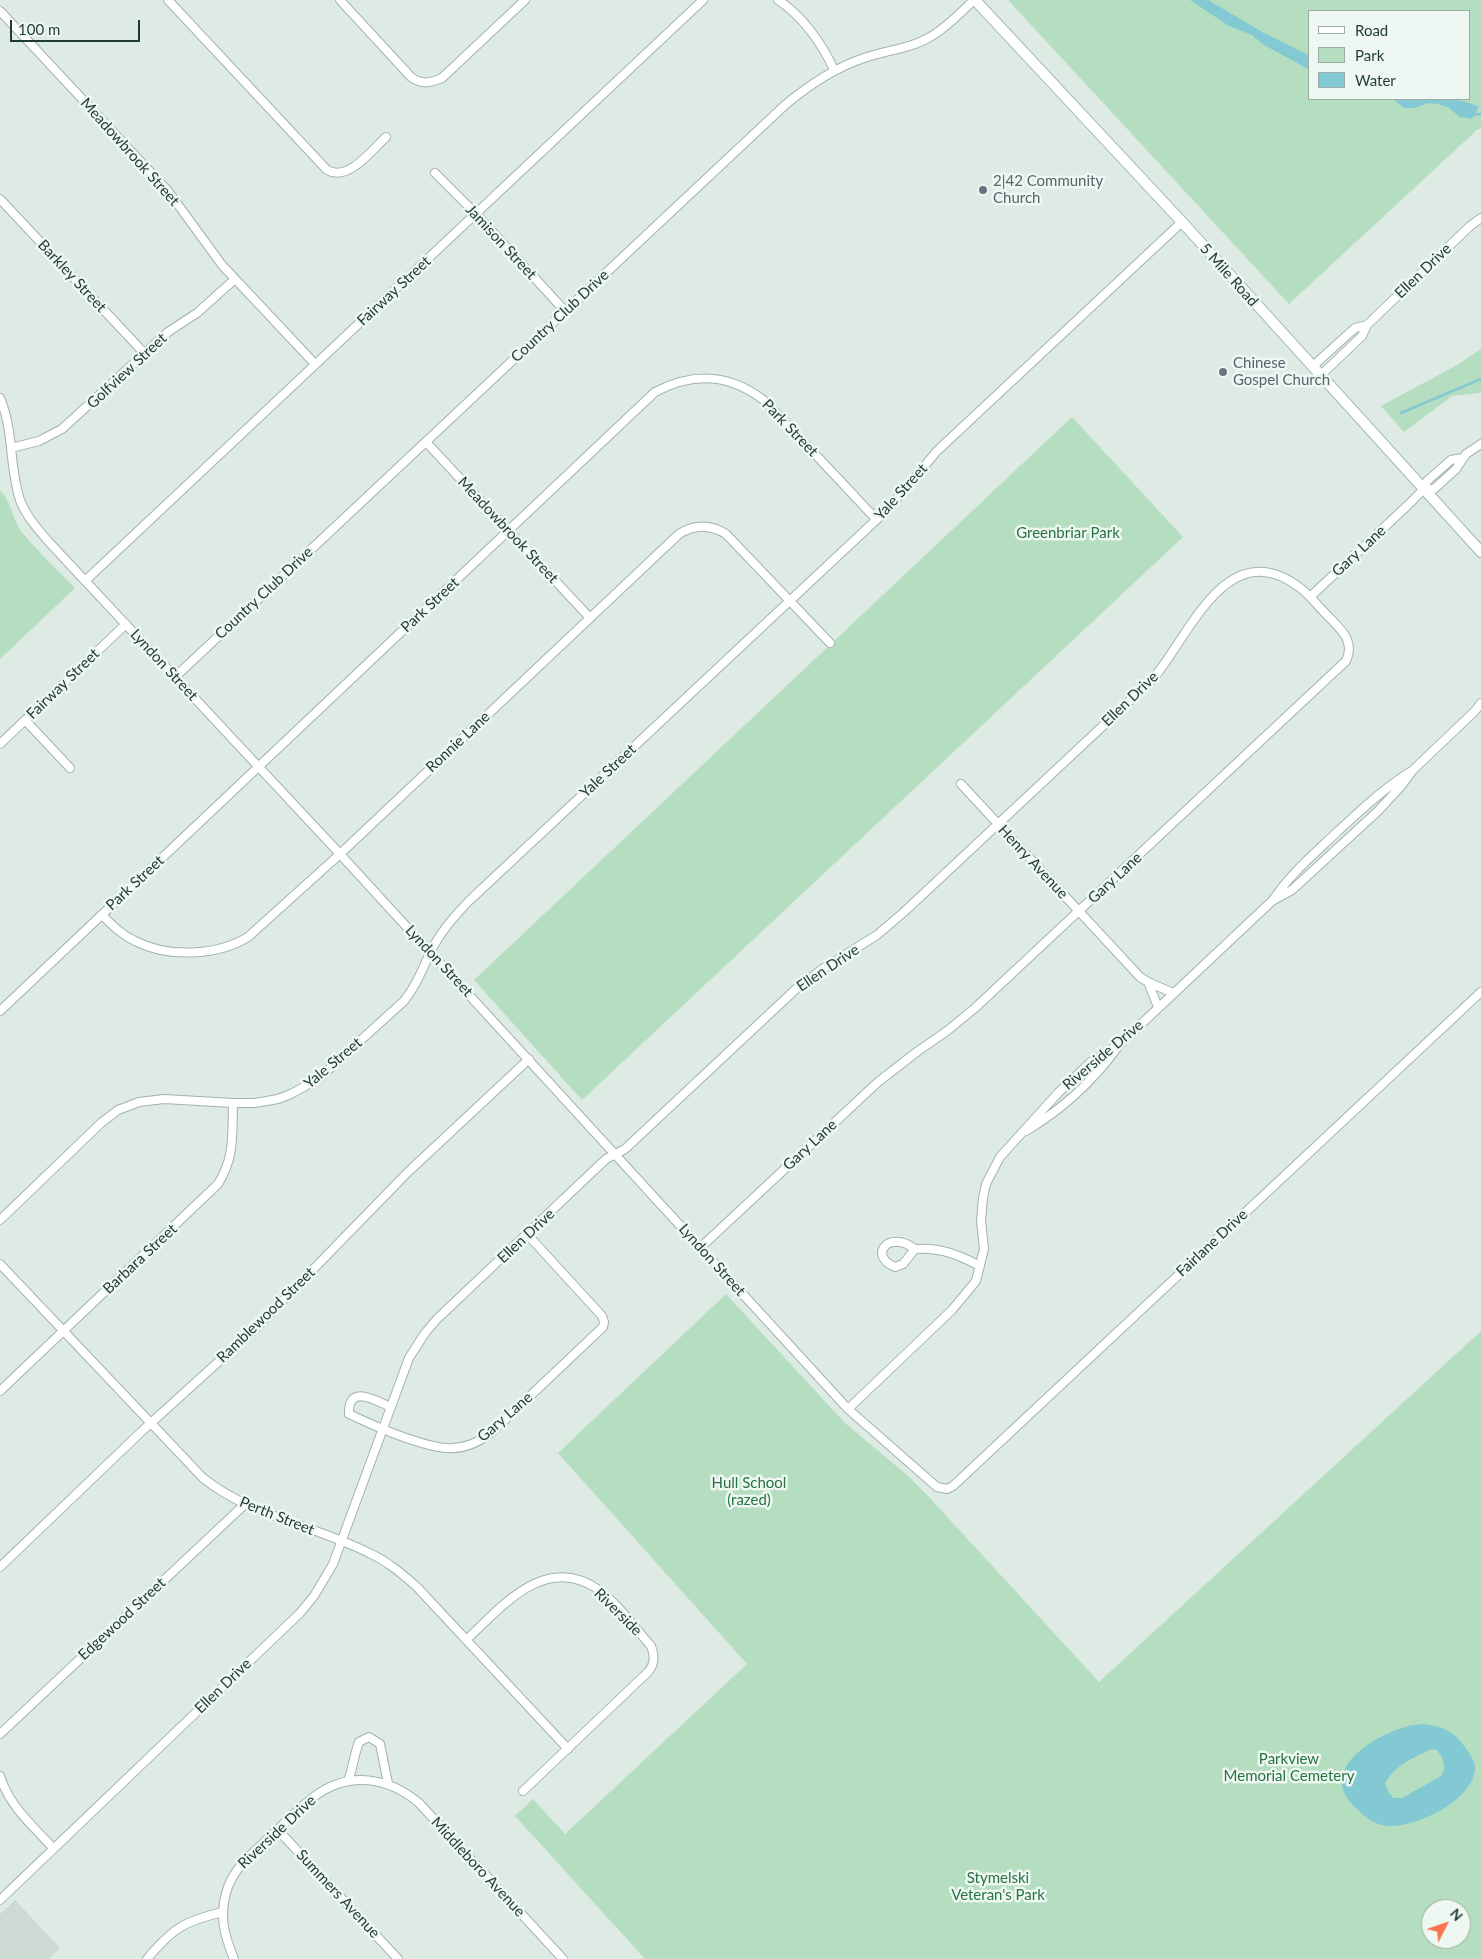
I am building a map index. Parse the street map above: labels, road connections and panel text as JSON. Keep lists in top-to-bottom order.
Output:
{
  "streets": {
    "main road": ["5 Mile Road"],
    "street": [
      "Meadowbrook Street",
      "Jamison Street",
      "Ellen Drive",
      "Barkley Street",
      "Fairway Street",
      "Country Club Drive",
      "Golfview Street",
      "Park Street",
      "Yale Street",
      "Gary Lane",
      "Lyndon Street",
      "Ronnie Lane",
      "Henry Avenue",
      "Riverside Drive",
      "Fairlane Drive",
      "Barbara Street",
      "Ramblewood Street",
      "Perth Street",
      "Riverside",
      "Edgewood Street",
      "Middleboro Avenue",
      "Summers Avenue"
    ]
  },
  "crossings": [
    ["Meadowbrook Street", "Fairway Street"],
    ["Meadowbrook Street", "Country Club Drive"],
    ["Meadowbrook Street", "Golfview Street"],
    ["Meadowbrook Street", "Park Street"],
    ["Meadowbrook Street", "Ronnie Lane"],
    ["Jamison Street", "Fairway Street"],
    ["Jamison Street", "Country Club Drive"],
    ["Ellen Drive", "5 Mile Road"],
    ["Ellen Drive", "Gary Lane"],
    ["Ellen Drive", "Lyndon Street"],
    ["Ellen Drive", "Henry Avenue"],
    ["Ellen Drive", "Perth Street"],
    ["5 Mile Road", "Country Club Drive"],
    ["5 Mile Road", "Yale Street"],
    ["5 Mile Road", "Gary Lane"],
    ["Barkley Street", "Golfview Street"],
    ["Fairway Street", "Lyndon Street"],
    ["Country Club Drive", "Lyndon Street"],
    ["Golfview Street", "Lyndon Street"],
    ["Park Street", "Yale Street"],
    ["Park Street", "Lyndon Street"],
    ["Park Street", "Ronnie Lane"],
    ["Yale Street", "Lyndon Street"],
    ["Yale Street", "Ronnie Lane"],
    ["Yale Street", "Barbara Street"],
    ["Gary Lane", "Lyndon Street"],
    ["Gary Lane", "Henry Avenue"],
    ["Lyndon Street", "Ronnie Lane"],
    ["Lyndon Street", "Riverside Drive"],
    ["Lyndon Street", "Fairlane Drive"],
    ["Lyndon Street", "Ramblewood Street"],
    ["Henry Avenue", "Riverside Drive"],
    ["Riverside Drive", "Middleboro Avenue"],
    ["Riverside Drive", "Summers Avenue"],
    ["Barbara Street", "Perth Street"],
    ["Ramblewood Street", "Perth Street"],
    ["Perth Street", "Riverside"],
    ["Perth Street", "Edgewood Street"]
  ],
  "parks": [
    "Greenbriar Park",
    "Hull School (razed)",
    "Parkview Memorial Cemetery",
    "Stymelski Veteran's Park"
  ],
  "places": ["2|42 Community Church", "Chinese Gospel Church"],
  "legend": ["Road", "Park", "Water"],
  "scale_bar": "100 m",
  "north": "top right"
}
